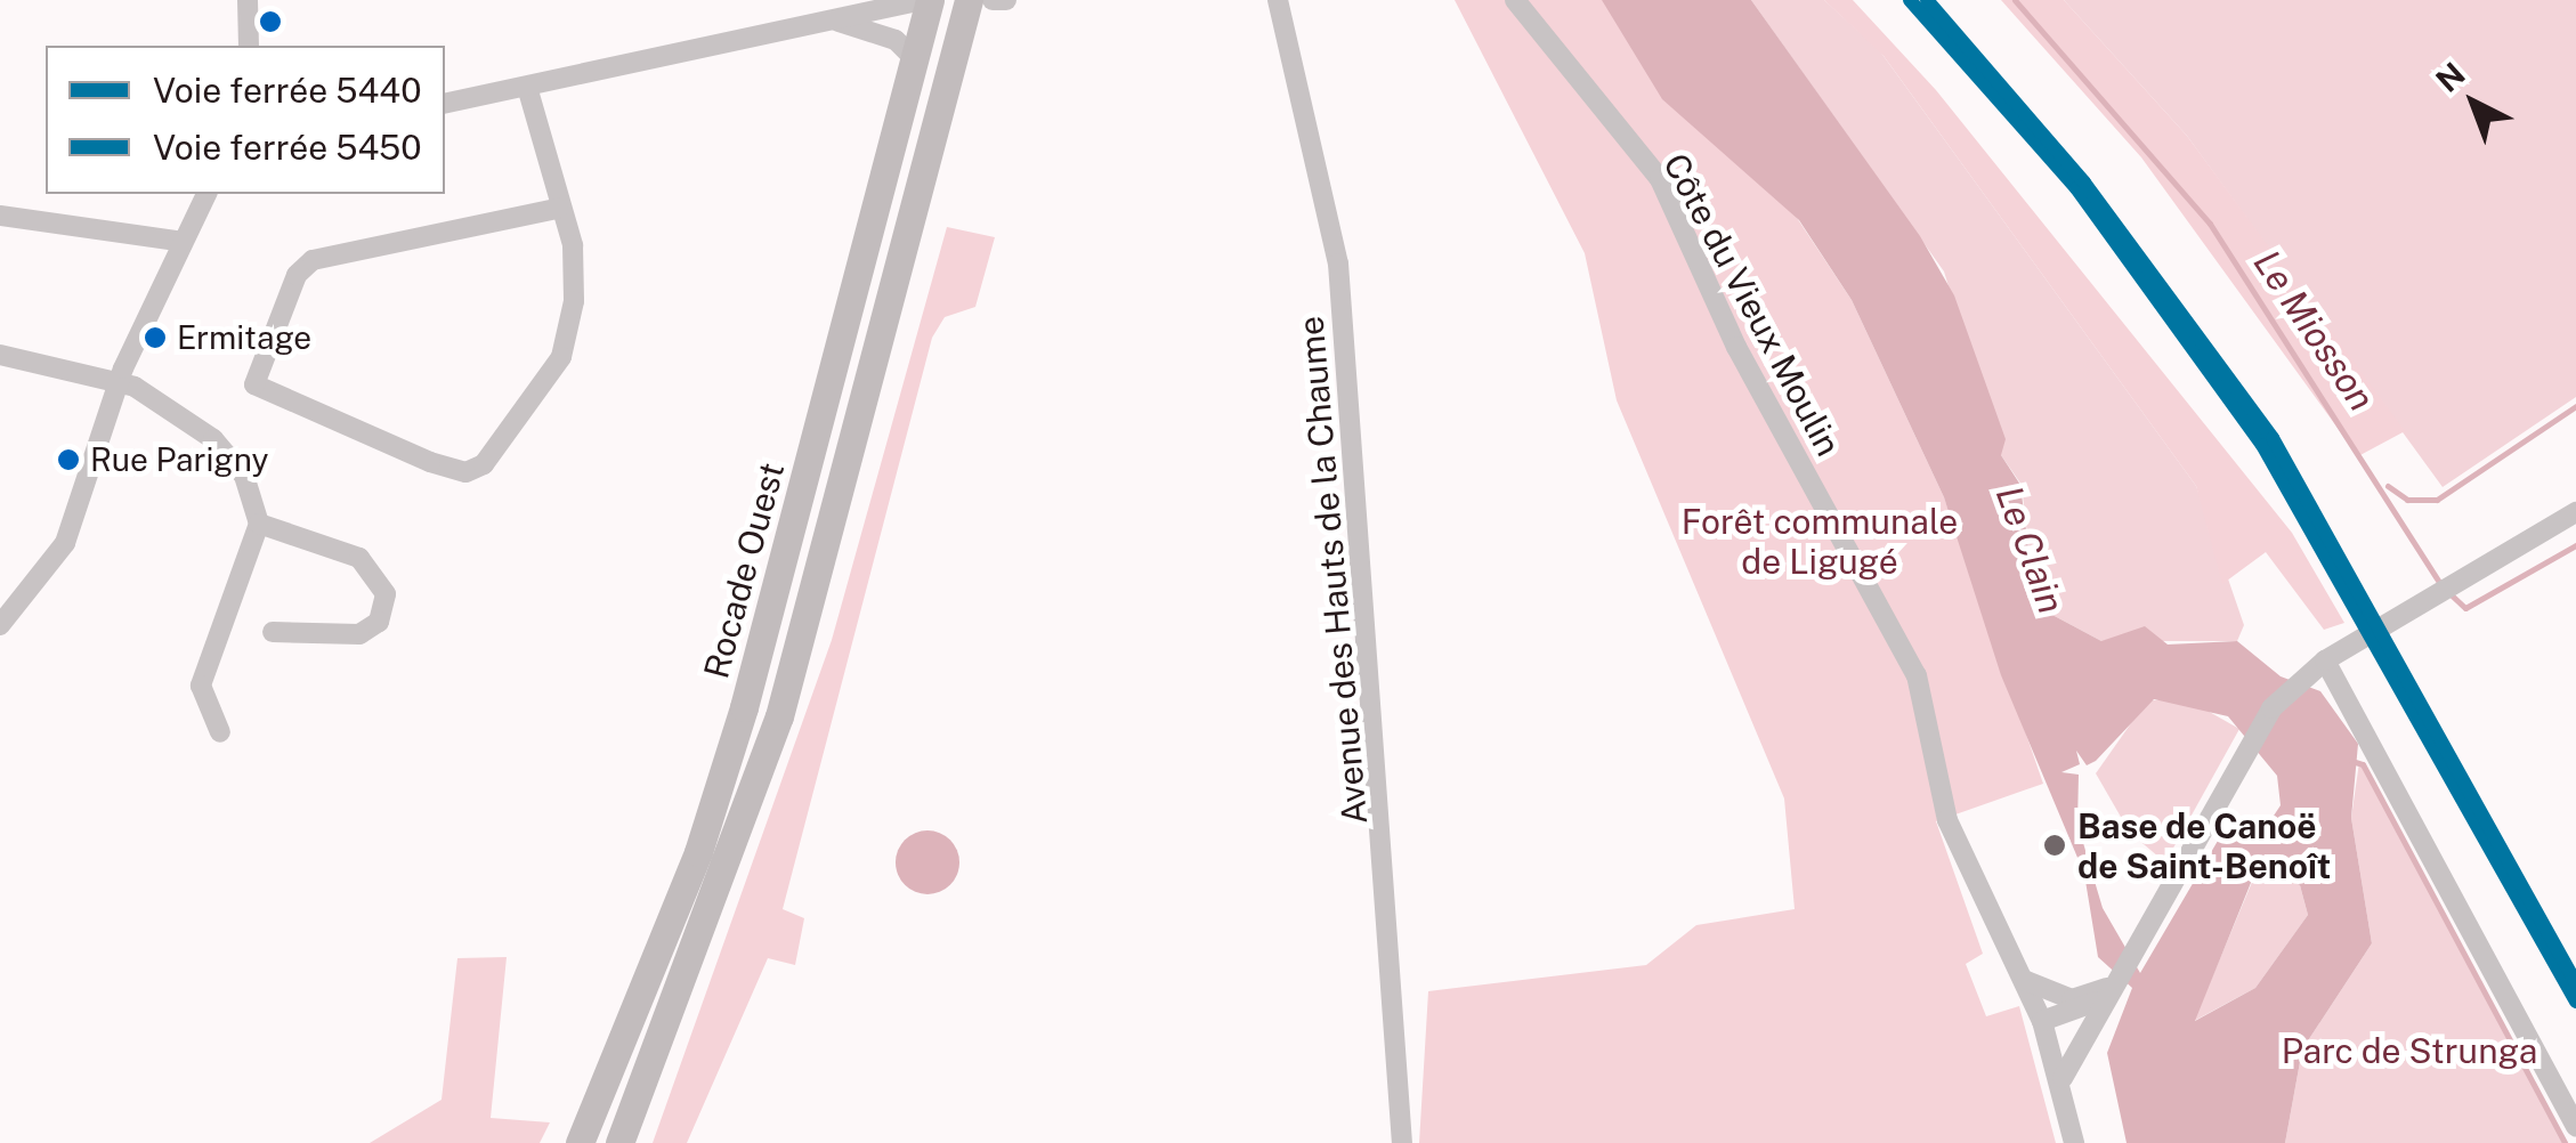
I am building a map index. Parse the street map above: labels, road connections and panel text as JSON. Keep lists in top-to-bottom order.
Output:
{
  "streets": {
    "main road": ["Rocade Ouest"],
    "street": ["Côte du Vieux Moulin", "Avenue des Hauts de la Chaume"]
  },
  "water": ["Le Miosson", "Le Clain"],
  "parks": ["Forêt communale de Ligugé", "Parc de Strunga"],
  "places": ["Ermitage", "Rue Parigny", "Base de Canoë de Saint-Benoît"],
  "lines": ["rail line 5440", "rail line 5450"],
  "legend": ["Voie ferrée 5440", "Voie ferrée 5450"],
  "north": "top left"
}
